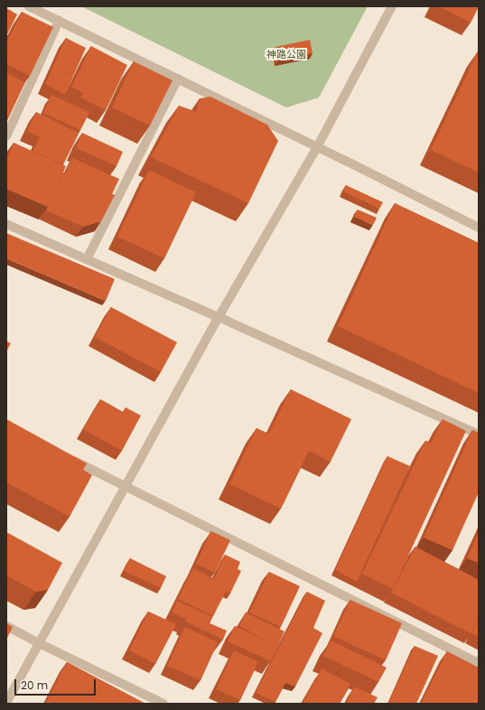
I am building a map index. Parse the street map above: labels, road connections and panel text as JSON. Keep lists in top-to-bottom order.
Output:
{
  "parks": ["神路公園"],
  "scale_bar": "20 m"
}
